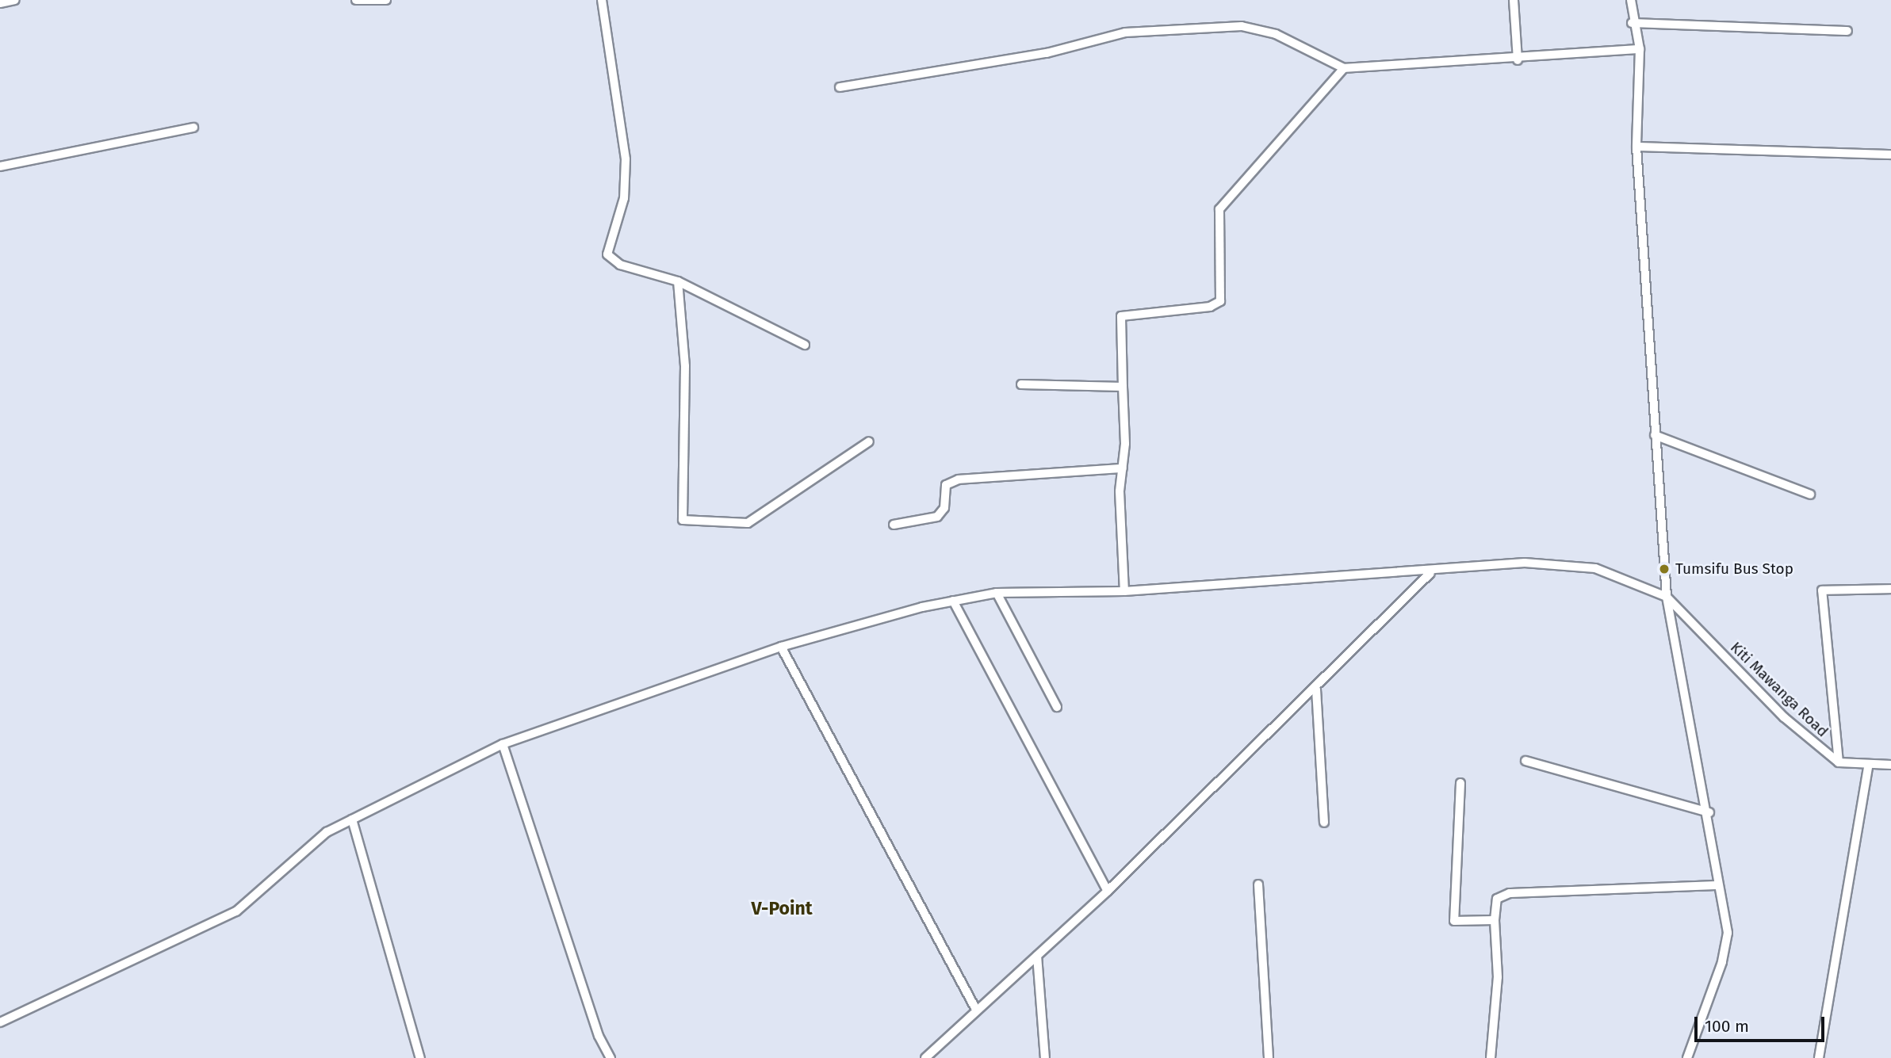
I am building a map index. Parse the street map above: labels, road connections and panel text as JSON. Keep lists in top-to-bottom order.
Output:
{
  "streets": {
    "street": ["Kiti Mawanga Road"]
  },
  "districts": ["V-Point"],
  "places": ["Tumsifu Bus Stop"],
  "scale_bar": "100 m"
}
